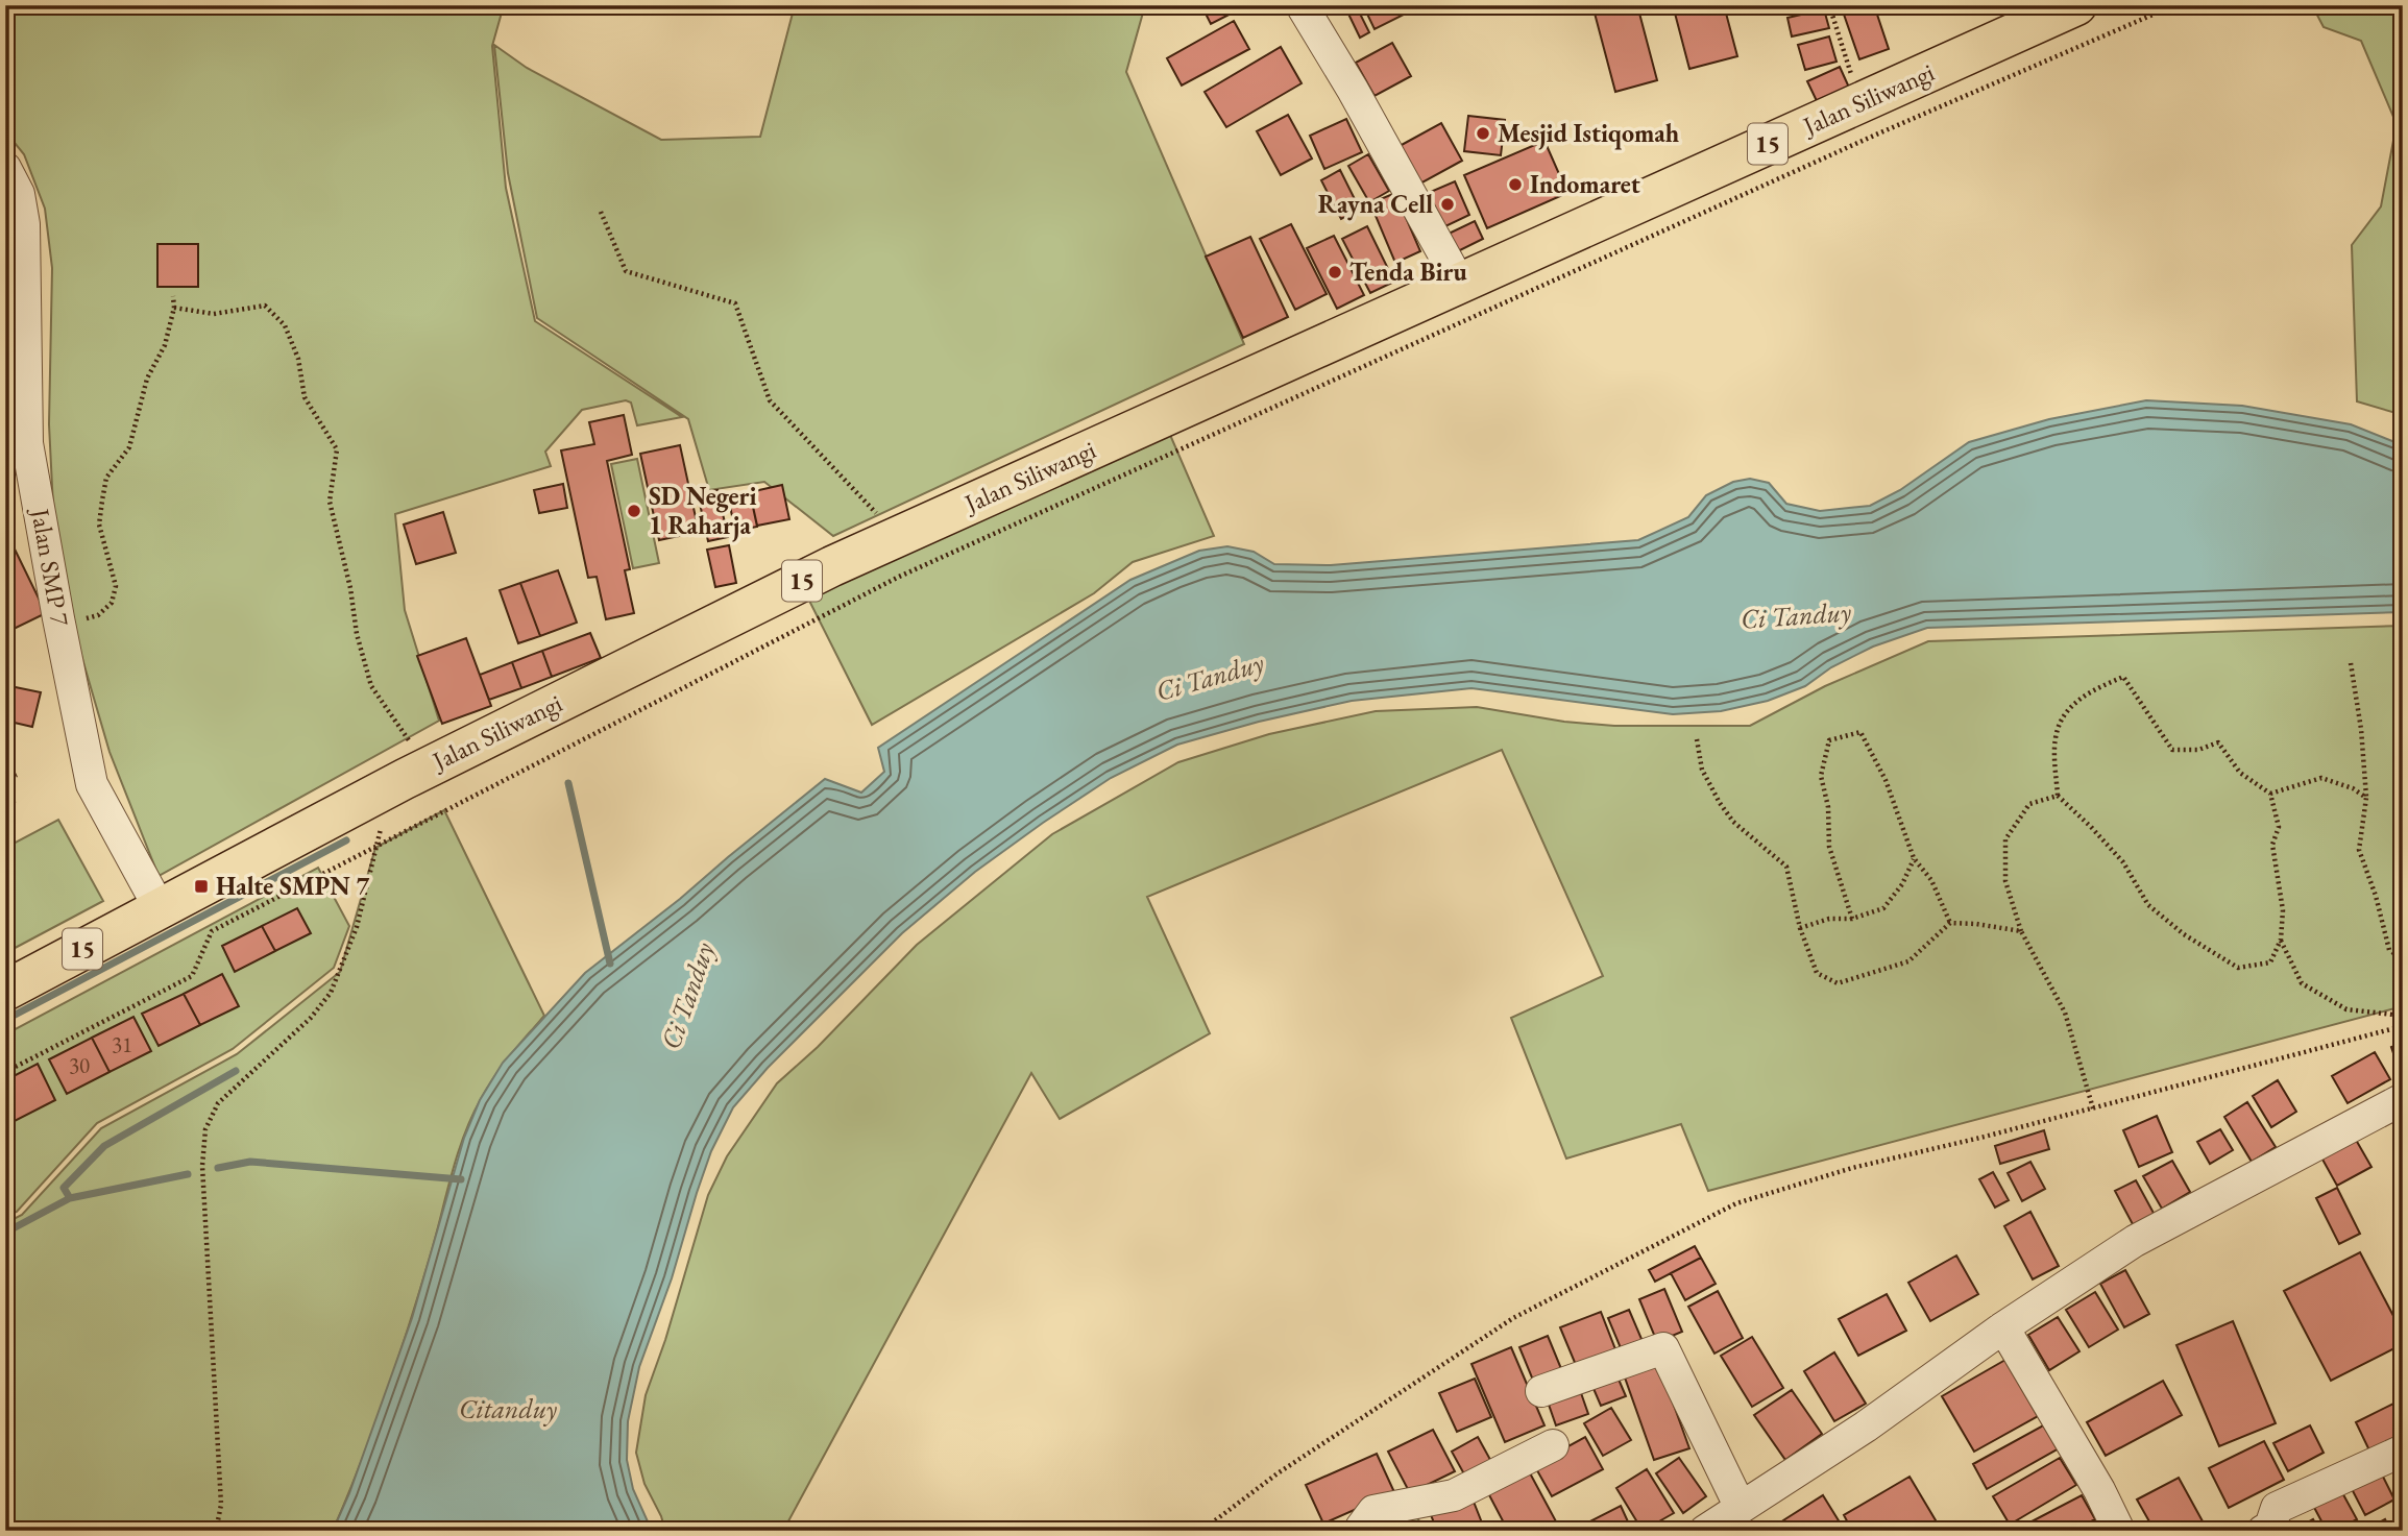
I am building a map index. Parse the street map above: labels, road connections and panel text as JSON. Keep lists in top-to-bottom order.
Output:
{
  "streets": {
    "highway": ["Jalan Siliwangi", "15"],
    "street": ["Jalan SMP 7"]
  },
  "crossings": [
    ["Jalan Siliwangi", "Jalan SMP 7"]
  ],
  "water": ["Ci Tanduy", "Citanduy"],
  "places": {
    "other": [
      "Mesjid Istiqomah",
      "Indomaret",
      "Rayna Cell",
      "Tenda Biru",
      "SD Negeri 1 Raharja"
    ],
    "transit": ["Halte SMPN 7"]
  },
  "house_numbers": ["31", "30"]
}
